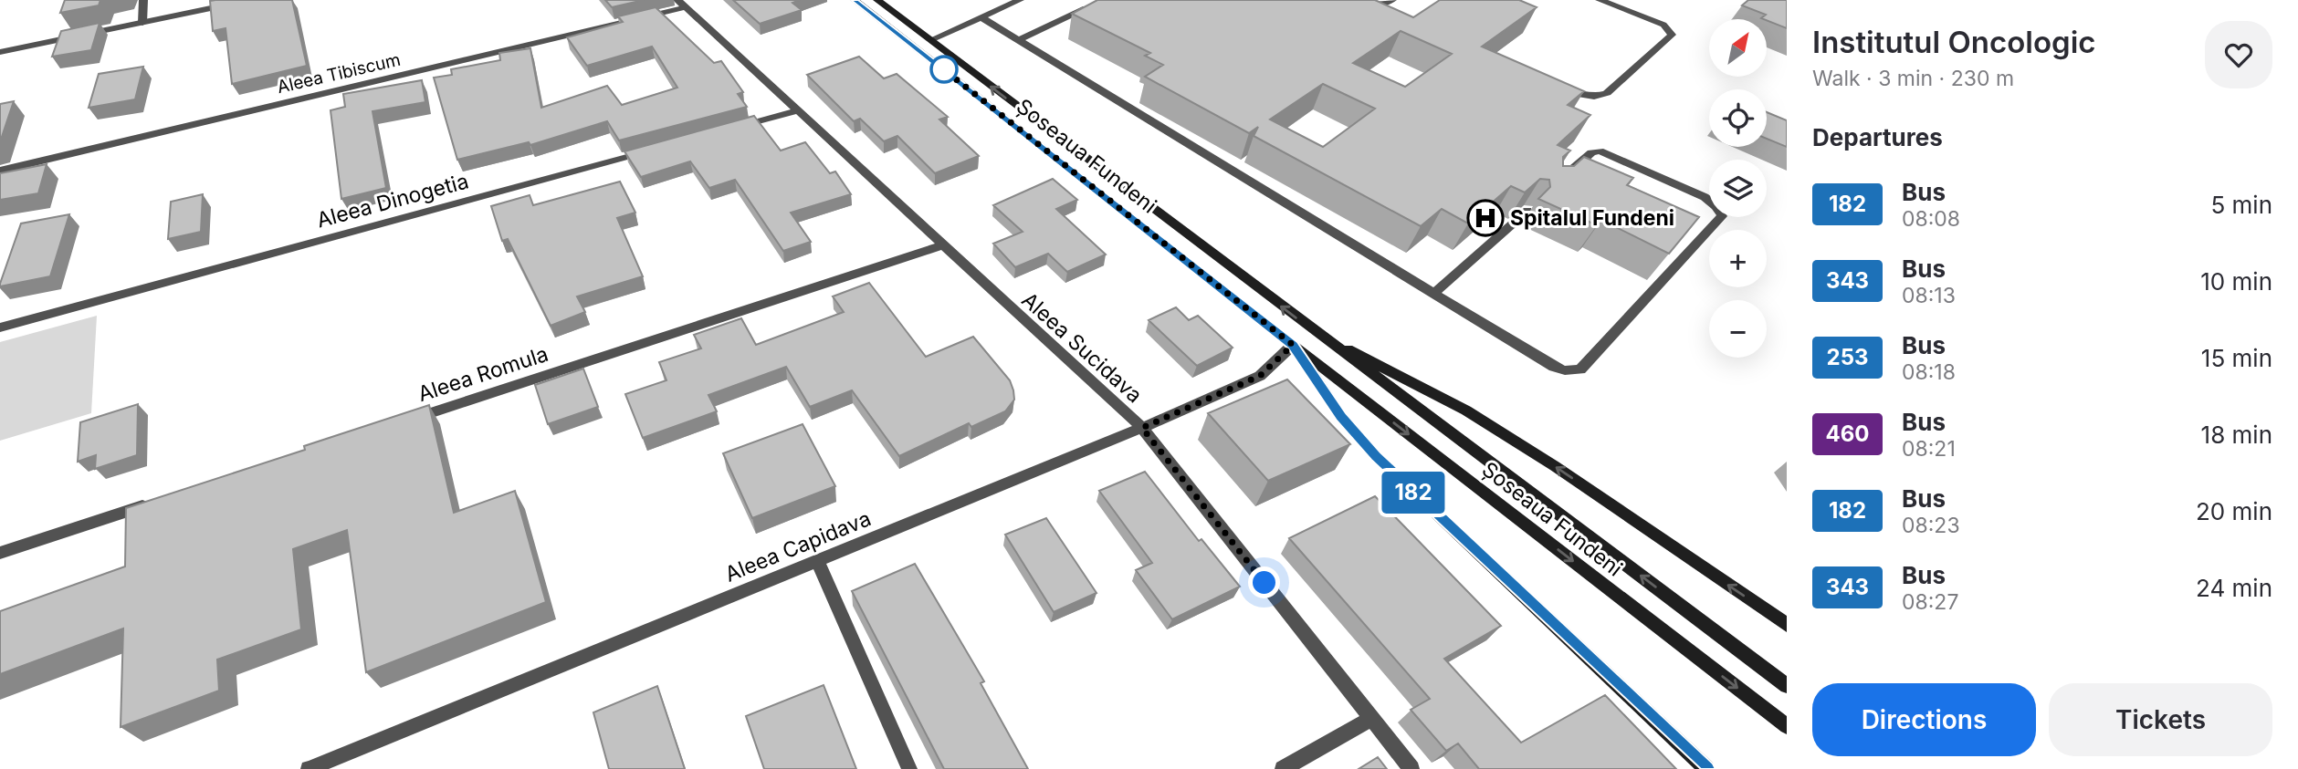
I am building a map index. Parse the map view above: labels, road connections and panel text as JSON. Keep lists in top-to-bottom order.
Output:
{
  "streets": {
    "main road": ["Șoseaua Fundeni"],
    "street": [
      "Aleea Tibiscum",
      "Aleea Dinogetia",
      "Aleea Sucidava",
      "Aleea Romula",
      "Aleea Capidava"
    ]
  },
  "crossings": [
    ["Aleea Tibiscum", "Aleea Sucidava"],
    ["Șoseaua Fundeni", "Aleea Capidava"],
    ["Aleea Sucidava", "Aleea Romula"],
    ["Aleea Sucidava", "Aleea Capidava"]
  ],
  "places": {
    "hospital": ["Spitalul Fundeni"]
  },
  "lines": ["bus line 182"],
  "north": "top right",
  "page": {
    "on_map": "182",
    "heading": [
      ["Institutul Oncologic", "Walk · 3 min · 230 m"],
      "Departures"
    ],
    "map_buttons": ["+", "−"],
    "list": [
      {
        "mark": "182",
        "name": "Bus",
        "note": "08:08",
        "value": "5 min"
      },
      {
        "mark": "343",
        "name": "Bus",
        "note": "08:13",
        "value": "10 min"
      },
      {
        "mark": "253",
        "name": "Bus",
        "note": "08:18",
        "value": "15 min"
      },
      {
        "mark": "460",
        "name": "Bus",
        "note": "08:21",
        "value": "18 min"
      },
      {
        "mark": "182",
        "name": "Bus",
        "note": "08:23",
        "value": "20 min"
      },
      {
        "mark": "343",
        "name": "Bus",
        "note": "08:27",
        "value": "24 min"
      }
    ],
    "buttons": ["Directions", "Tickets"]
  }
}
